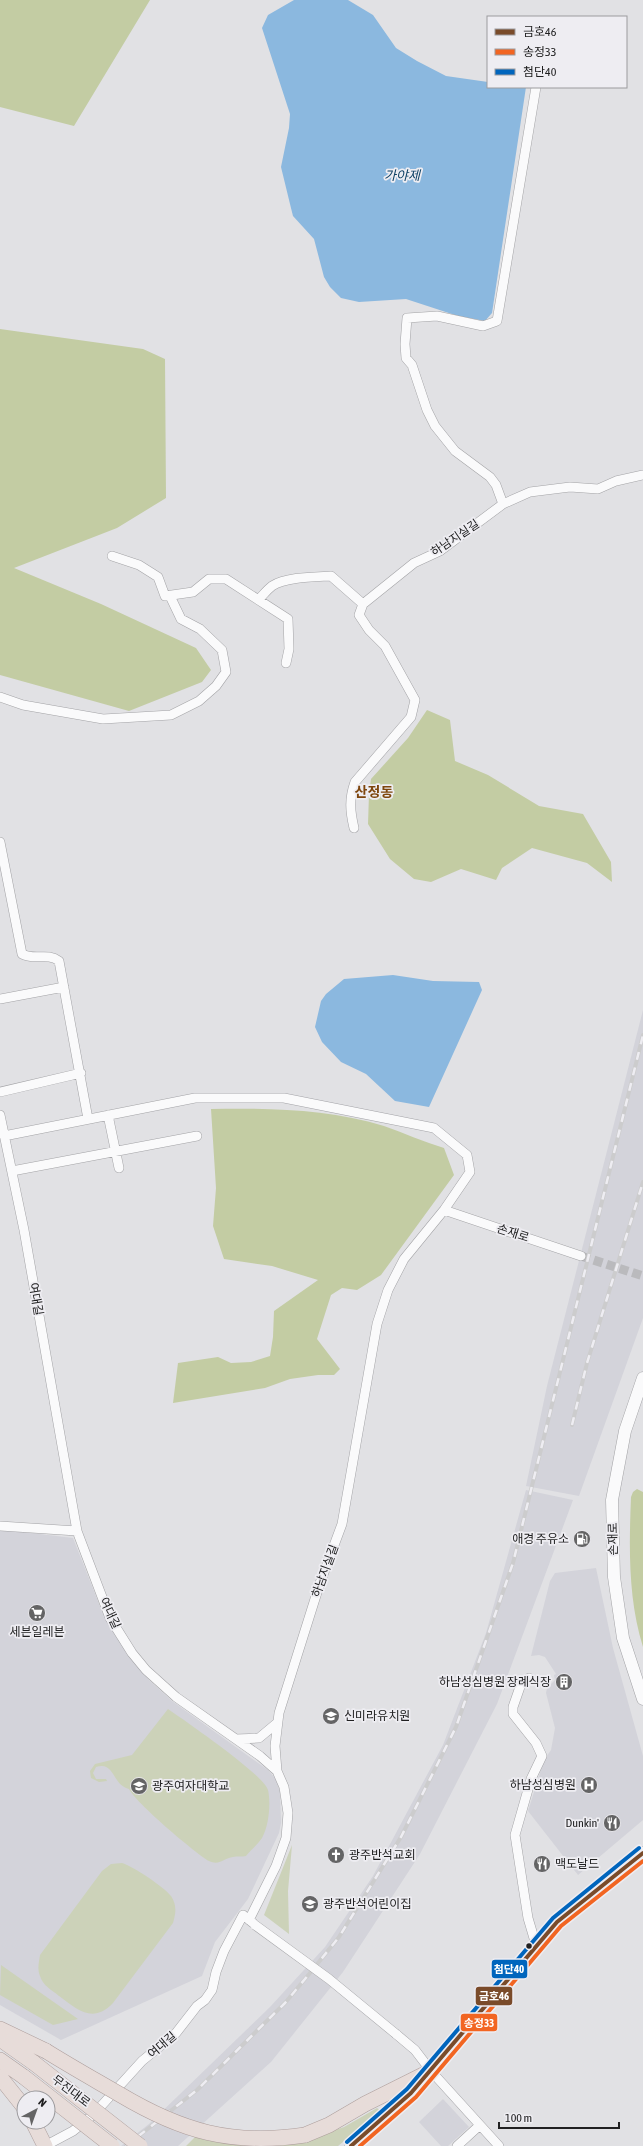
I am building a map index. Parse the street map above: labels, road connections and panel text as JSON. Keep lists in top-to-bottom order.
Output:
{
  "streets": {
    "highway": ["무진대로"],
    "main road": ["손재로"],
    "street": ["하남지실길", "여대길"]
  },
  "crossings": [
    ["하남지실길", "손재로"],
    ["하남지실길", "여대길"]
  ],
  "districts": ["산정동"],
  "water": ["가야제"],
  "places": {
    "fuel station": ["애경 주유소"],
    "supermarket": ["세븐일레븐"],
    "building": ["하남성심병원 장례식장"],
    "school or university": ["신미라유치원", "광주여자대학교", "광주반석어린이집"],
    "hospital": ["하남성심병원"],
    "restaurant": ["Dunkin'", "맥도날드"],
    "church": ["광주반석교회"]
  },
  "lines": ["transit line 첨단40", "transit line 금호46", "transit line 송정33"],
  "legend": ["금호46", "송정33", "첨단40"],
  "scale_bar": "100 m",
  "north": "top right"
}
